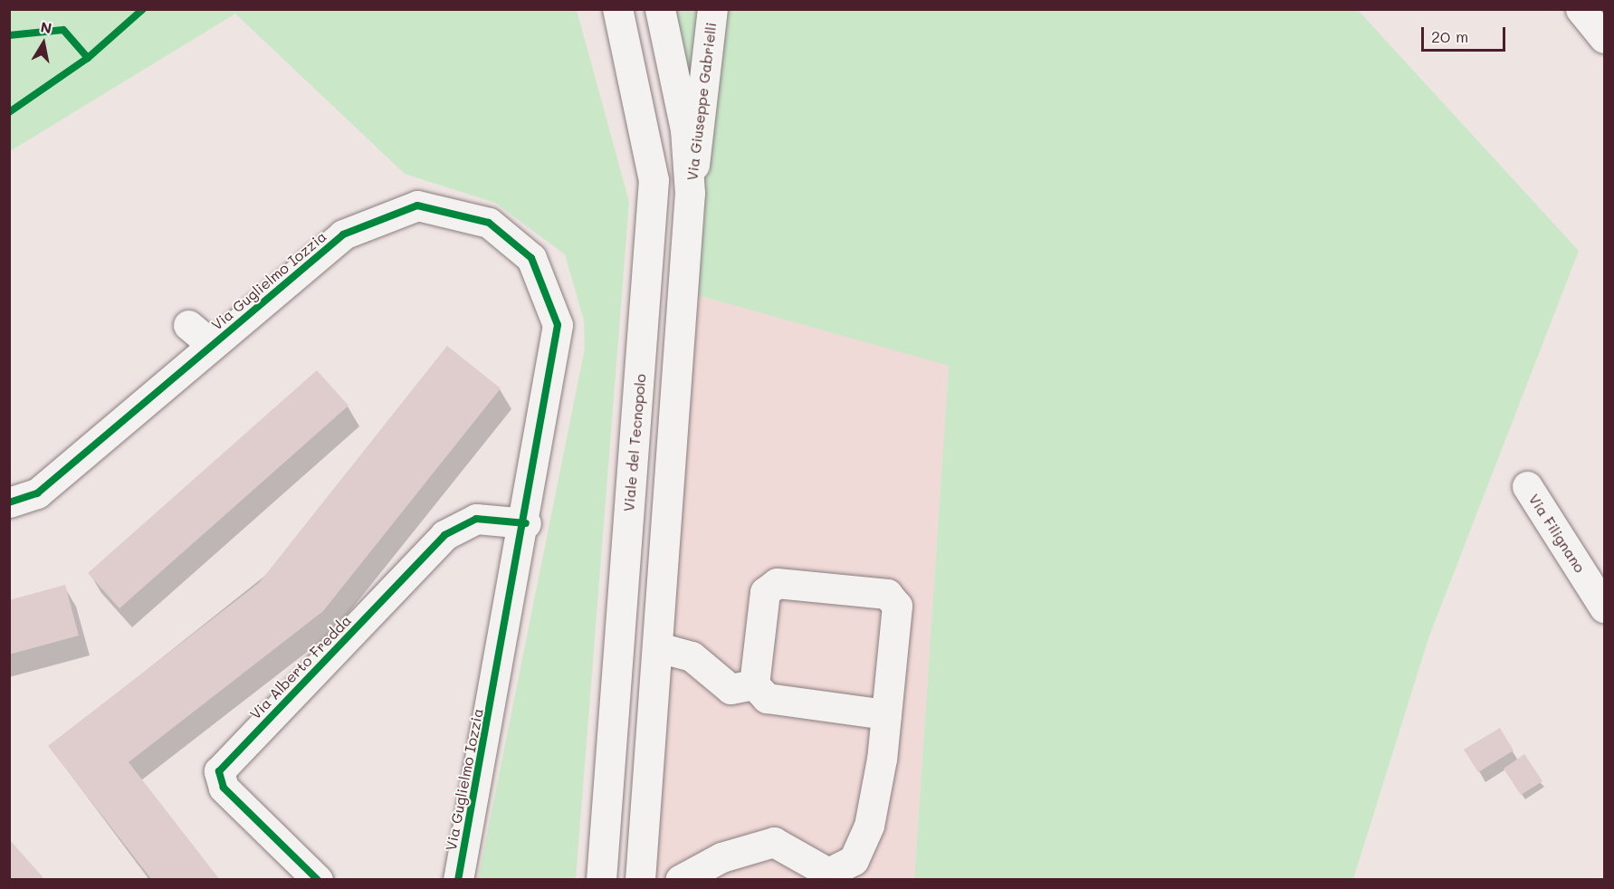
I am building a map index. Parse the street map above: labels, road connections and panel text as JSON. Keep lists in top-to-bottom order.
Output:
{
  "streets": {
    "street": [
      "Via Giuseppe Gabrielli",
      "Via Guglielmo Iozzia",
      "Viale del Tecnopolo",
      "Via Filignano",
      "Via Alberto Fredda"
    ]
  },
  "crossings": [
    ["Via Guglielmo Iozzia", "Via Alberto Fredda"]
  ],
  "scale_bar": "20 m",
  "north": "top"
}
